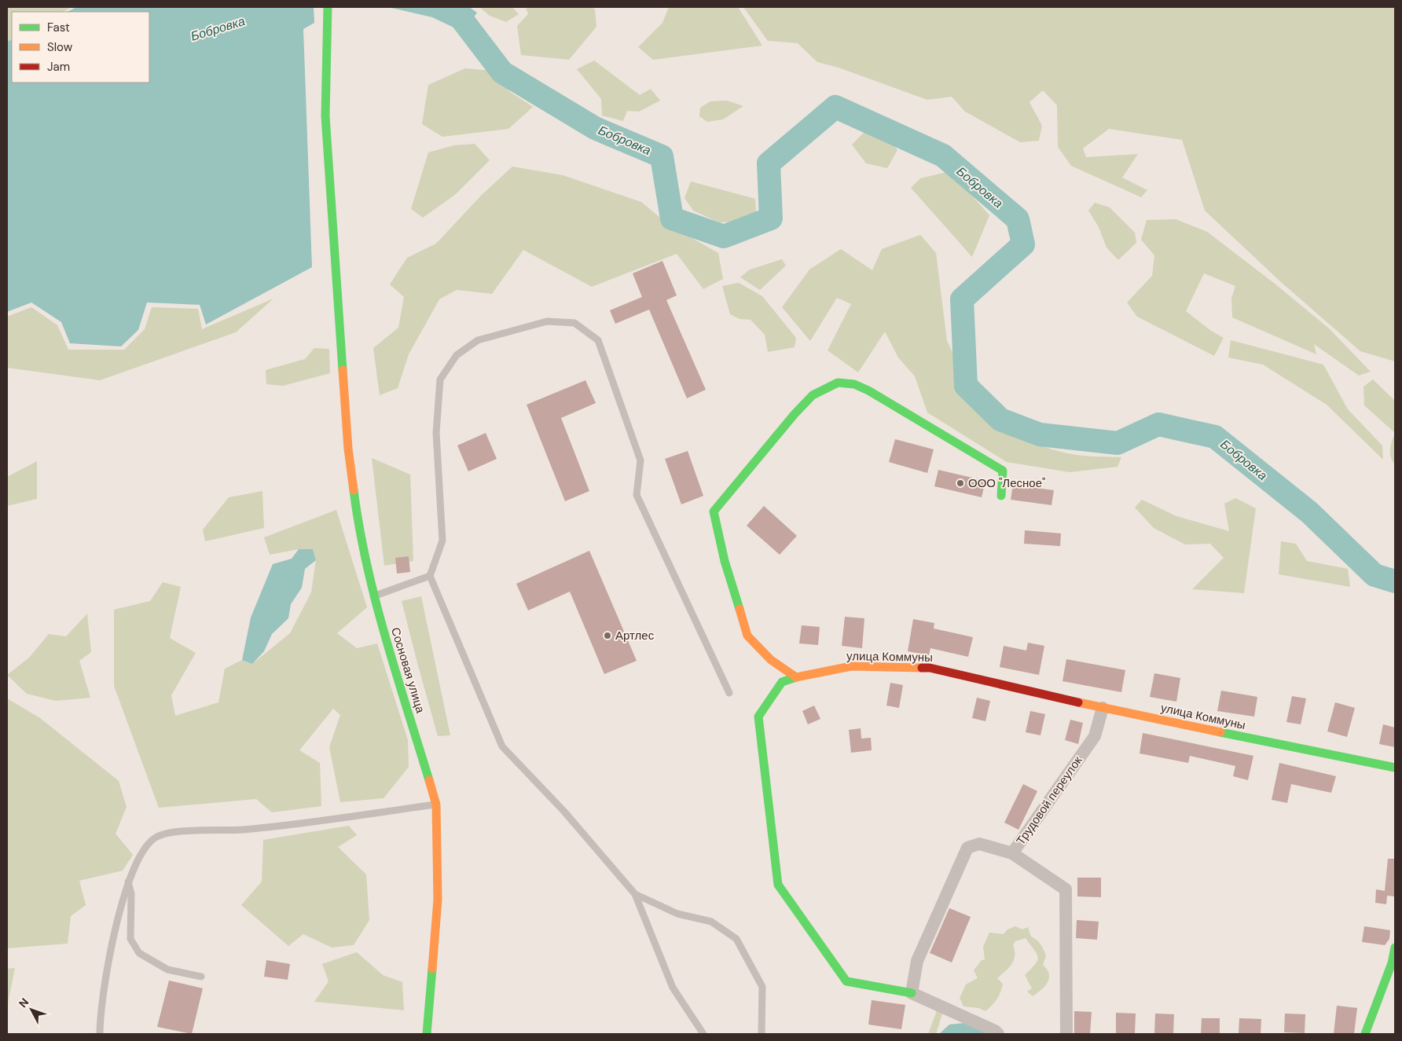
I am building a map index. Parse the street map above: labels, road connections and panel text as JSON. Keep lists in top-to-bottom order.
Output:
{
  "streets": {
    "street": ["улица Коммуны", "Сосновая улица", "Трудовой переулок"]
  },
  "crossings": [
    ["улица Коммуны", "Трудовой переулок"]
  ],
  "water": ["Бобровка"],
  "places": ["ООО \"Лесное\"", "Артлес"],
  "legend": ["Fast", "Slow", "Jam"],
  "north": "top left"
}
